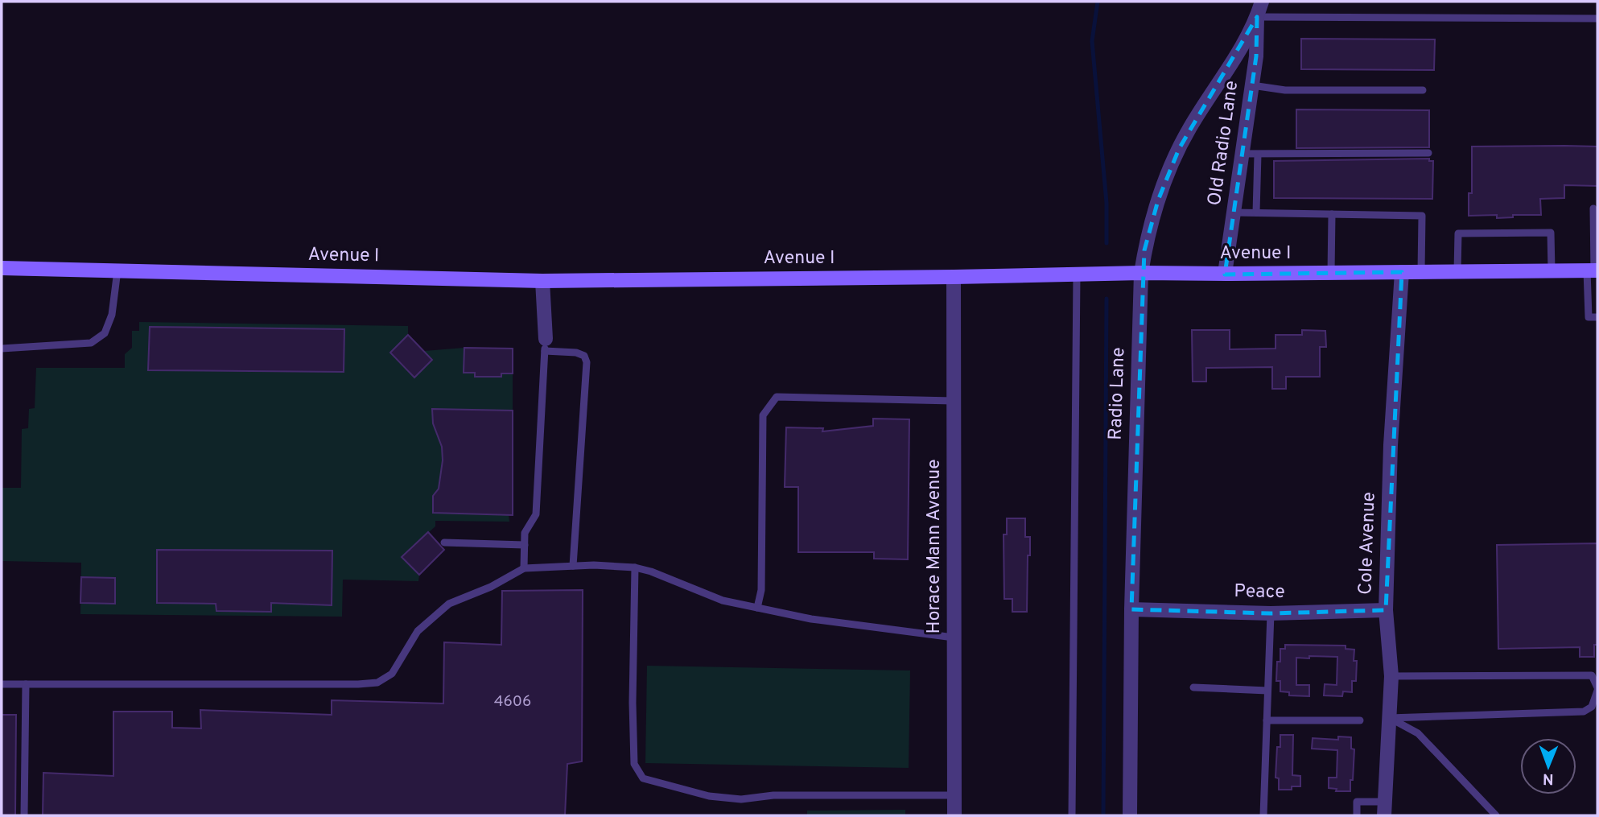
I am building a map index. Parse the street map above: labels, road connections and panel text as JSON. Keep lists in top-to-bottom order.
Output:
{
  "streets": {
    "main road": ["Avenue I"],
    "street": [
      "Old Radio Lane",
      "Radio Lane",
      "Cole Avenue",
      "Horace Mann Avenue",
      "Peace"
    ]
  },
  "crossings": [
    ["Old Radio Lane", "Avenue I"],
    ["Old Radio Lane", "Radio Lane"],
    ["Avenue I", "Radio Lane"],
    ["Avenue I", "Cole Avenue"],
    ["Avenue I", "Horace Mann Avenue"],
    ["Radio Lane", "Peace"],
    ["Cole Avenue", "Peace"]
  ],
  "house_numbers": ["4606"],
  "north": "bottom"
}
